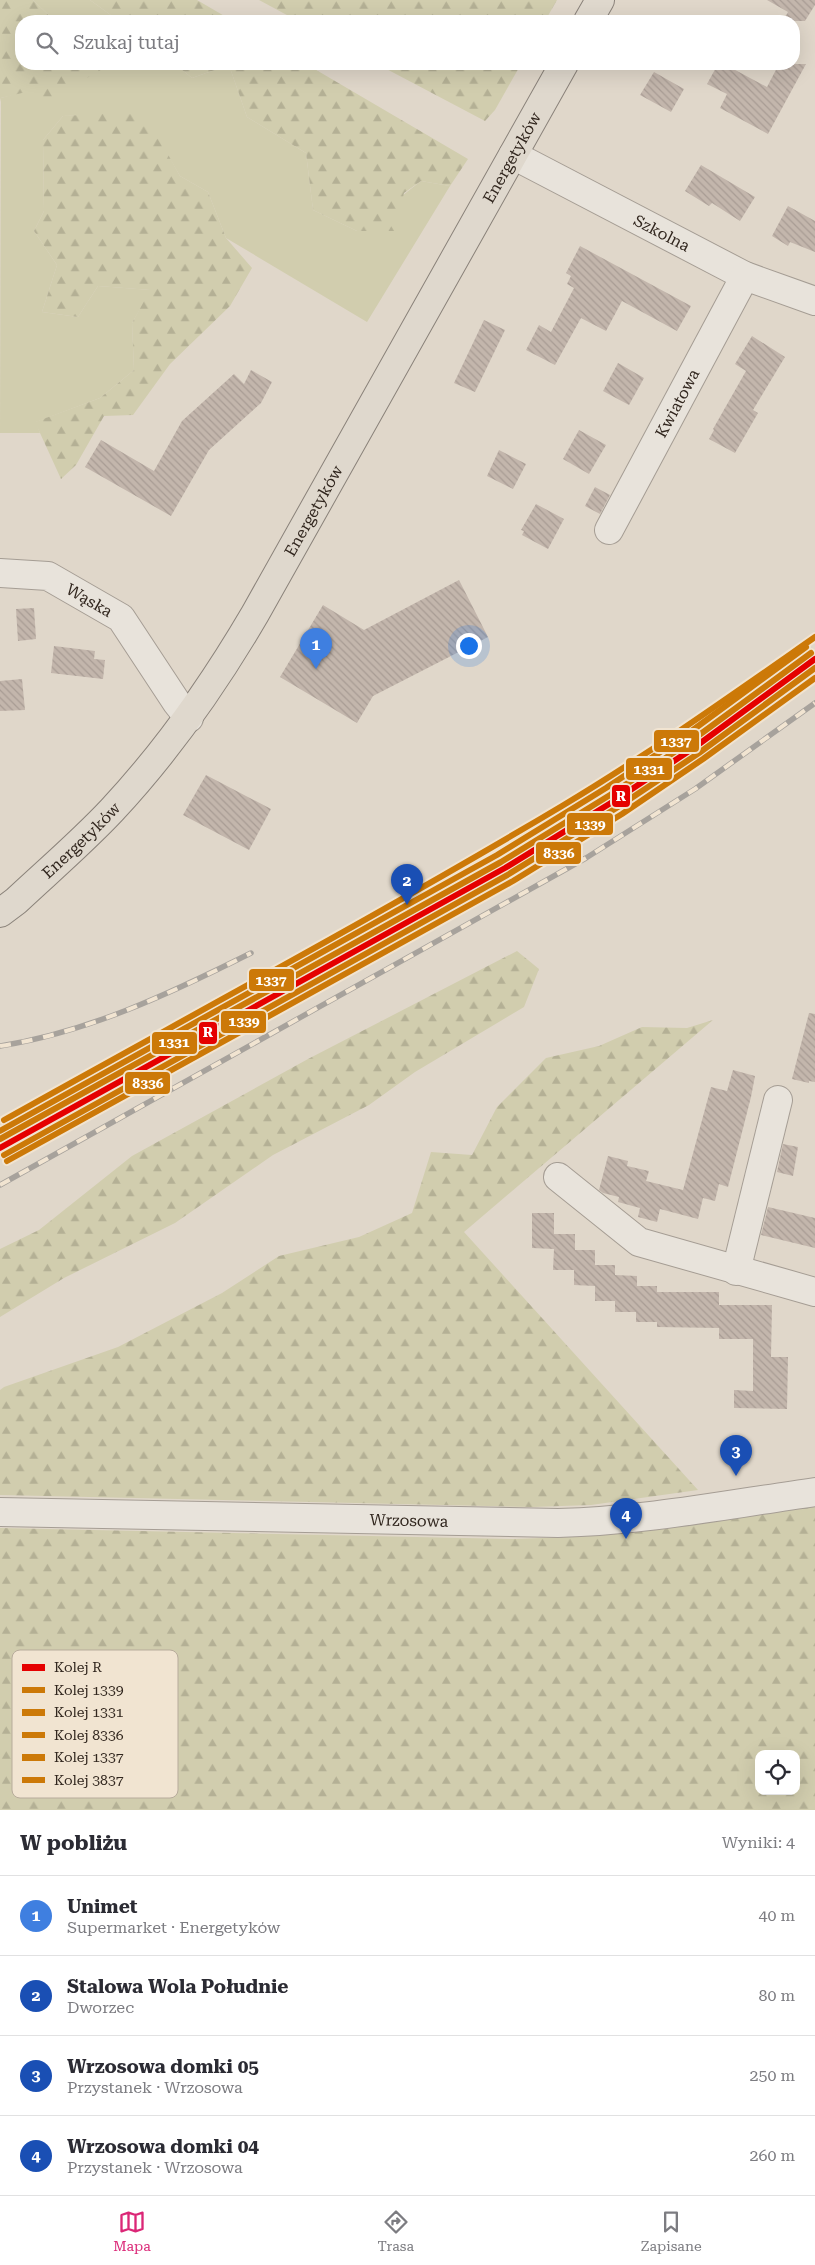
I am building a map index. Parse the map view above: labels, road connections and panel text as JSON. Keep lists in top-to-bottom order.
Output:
{
  "streets": {
    "main road": ["Energetyków"],
    "street": [
      "Szkolna",
      "Kwiatowa",
      "Wąska",
      "Wrzosowa"
    ]
  },
  "crossings": [
    ["Energetyków", "Szkolna"],
    ["Energetyków", "Wąska"],
    ["Szkolna", "Kwiatowa"]
  ],
  "lines": [
    "rail line 3837",
    "rail line 1337",
    "rail line 1331",
    "rail line R",
    "rail line 1339",
    "rail line 8336"
  ],
  "legend": [
    "Kolej R",
    "Kolej 1339",
    "Kolej 1331",
    "Kolej 8336",
    "Kolej 1337",
    "Kolej 3837"
  ],
  "page": {
    "search": "Szukaj tutaj",
    "pins": [
      "1",
      "2",
      "3",
      "4"
    ],
    "heading": ["W pobliżu", "Wyniki: 4"],
    "list": [
      {
        "mark": "1",
        "name": "Unimet",
        "note": "Supermarket · Energetyków",
        "value": "40 m"
      },
      {
        "mark": "2",
        "name": "Stalowa Wola Południe",
        "note": "Dworzec",
        "value": "80 m"
      },
      {
        "mark": "3",
        "name": "Wrzosowa domki 05",
        "note": "Przystanek · Wrzosowa",
        "value": "250 m"
      },
      {
        "mark": "4",
        "name": "Wrzosowa domki 04",
        "note": "Przystanek · Wrzosowa",
        "value": "260 m"
      }
    ],
    "nav": ["Mapa", "Trasa", "Zapisane"]
  }
}
